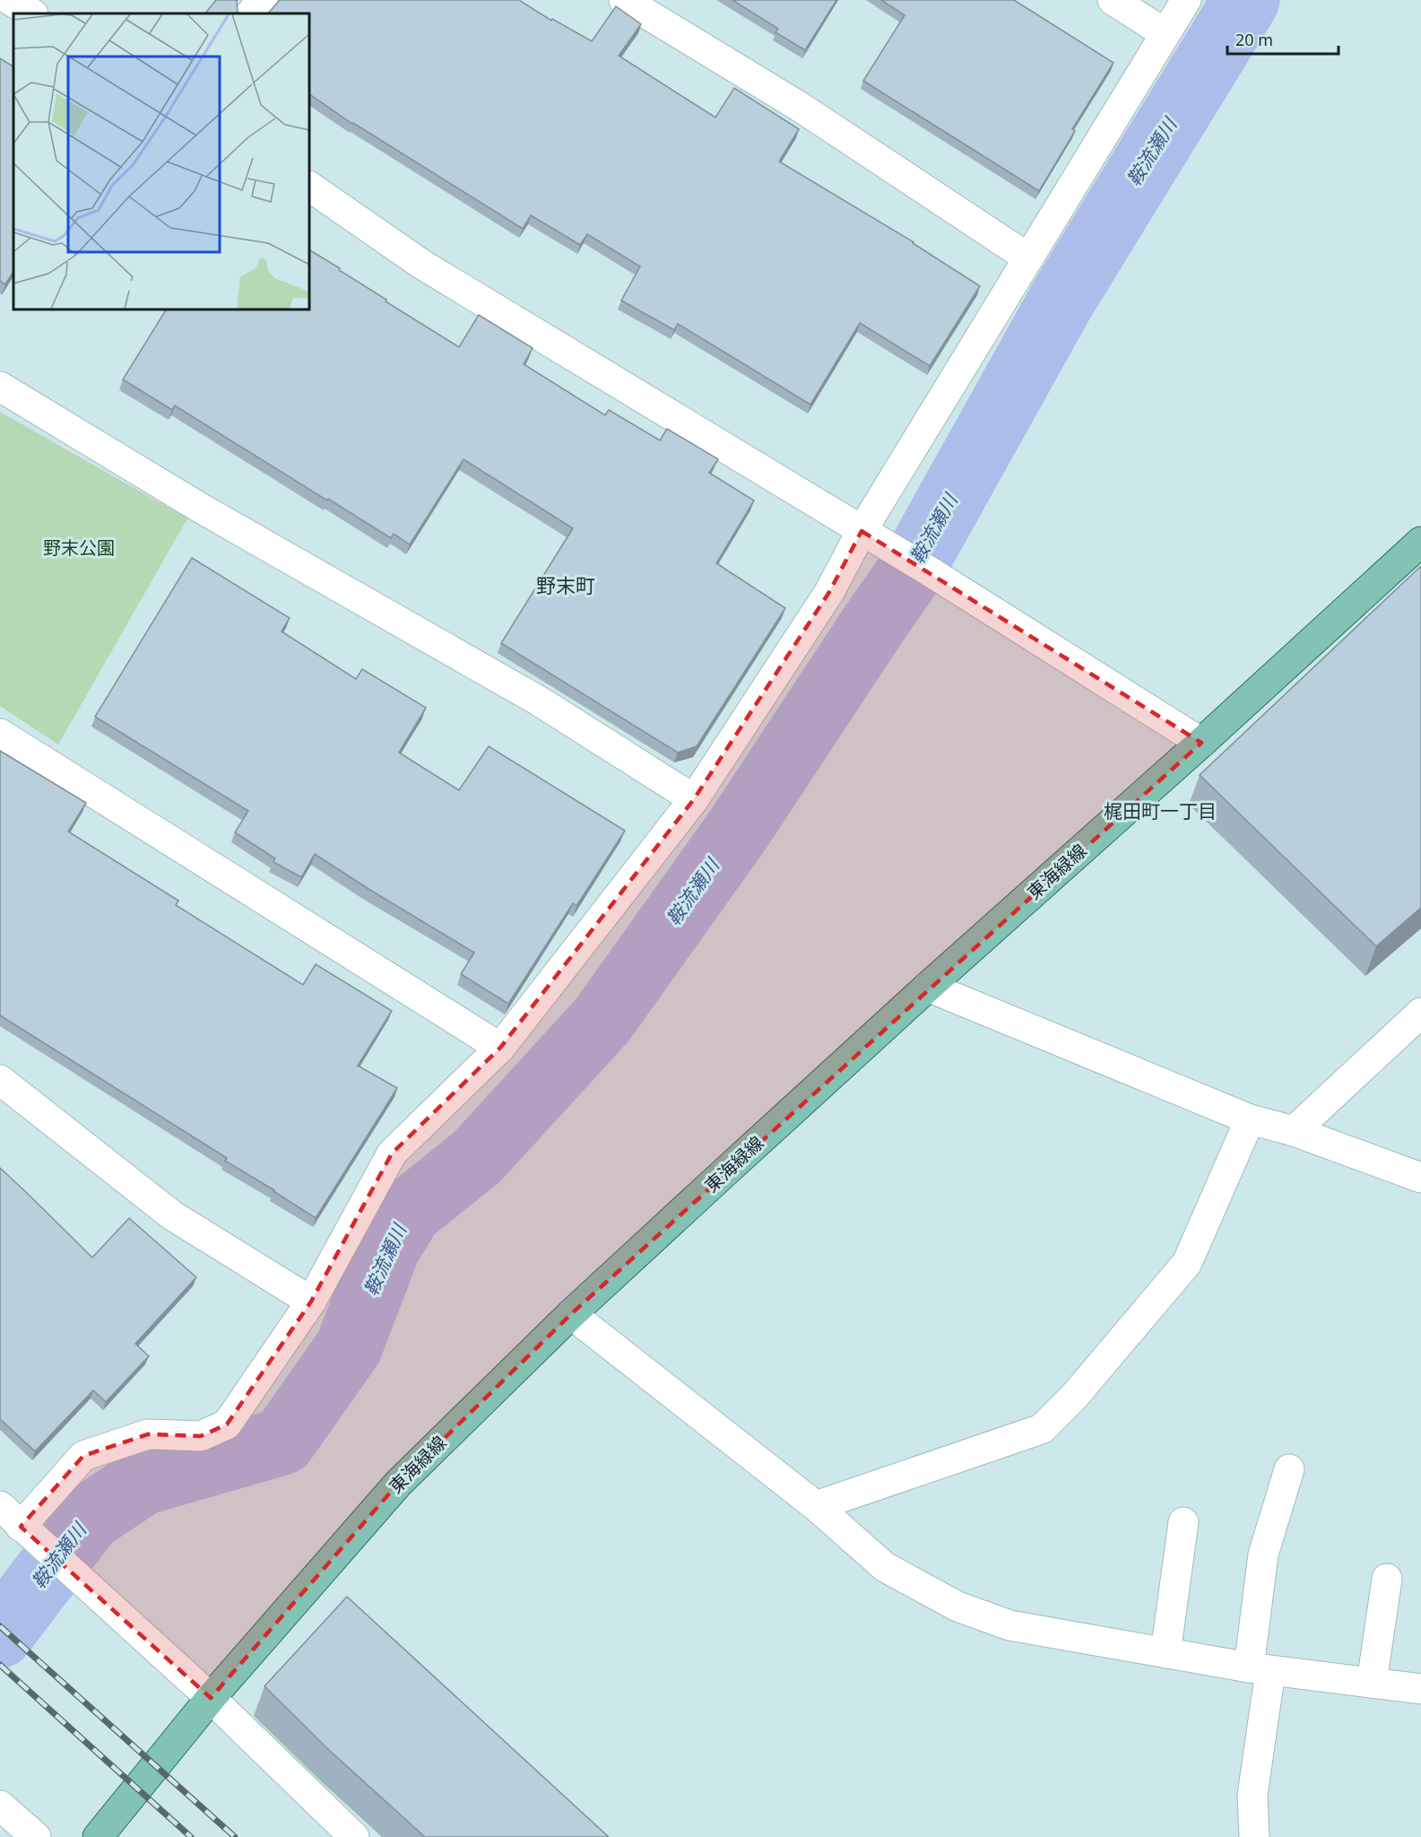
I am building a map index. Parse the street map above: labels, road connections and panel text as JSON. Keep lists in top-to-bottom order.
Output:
{
  "streets": {
    "main road": ["東海緑線"]
  },
  "districts": ["野末町", "梶田町一丁目"],
  "water": ["鞍流瀬川"],
  "parks": ["野末公園"],
  "scale_bar": "20 m"
}
